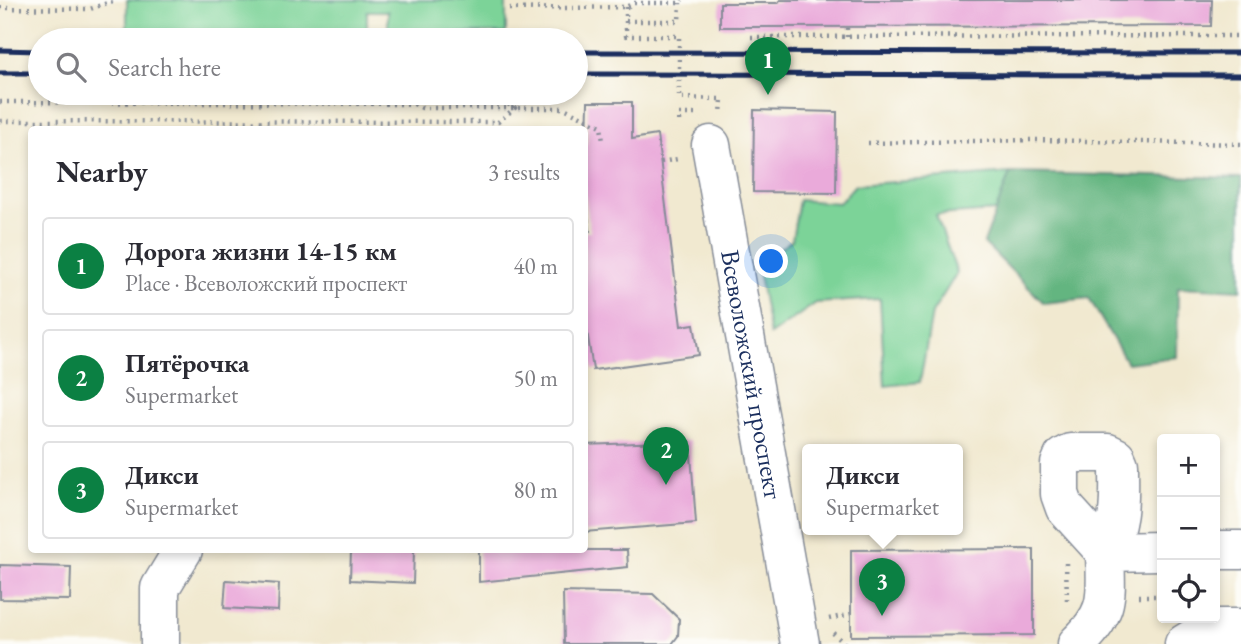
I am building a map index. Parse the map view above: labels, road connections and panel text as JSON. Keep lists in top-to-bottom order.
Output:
{
  "streets": {
    "street": ["Всеволожский проспект"]
  },
  "page": {
    "search": "Search here",
    "pins": ["1", "2", "3"],
    "heading": ["Nearby", "3 results"],
    "list": [
      {
        "mark": "1",
        "name": "Дорога жизни 14-15 км",
        "note": "Place · Всеволожский проспект",
        "value": "40 m"
      },
      {
        "mark": "2",
        "name": "Пятёрочка",
        "note": "Supermarket",
        "value": "50 m"
      },
      {
        "mark": "3",
        "name": "Дикси",
        "note": "Supermarket",
        "value": "80 m"
      }
    ],
    "map_buttons": ["+", "−"],
    "popup": ["Дикси", "Supermarket"]
  }
}
